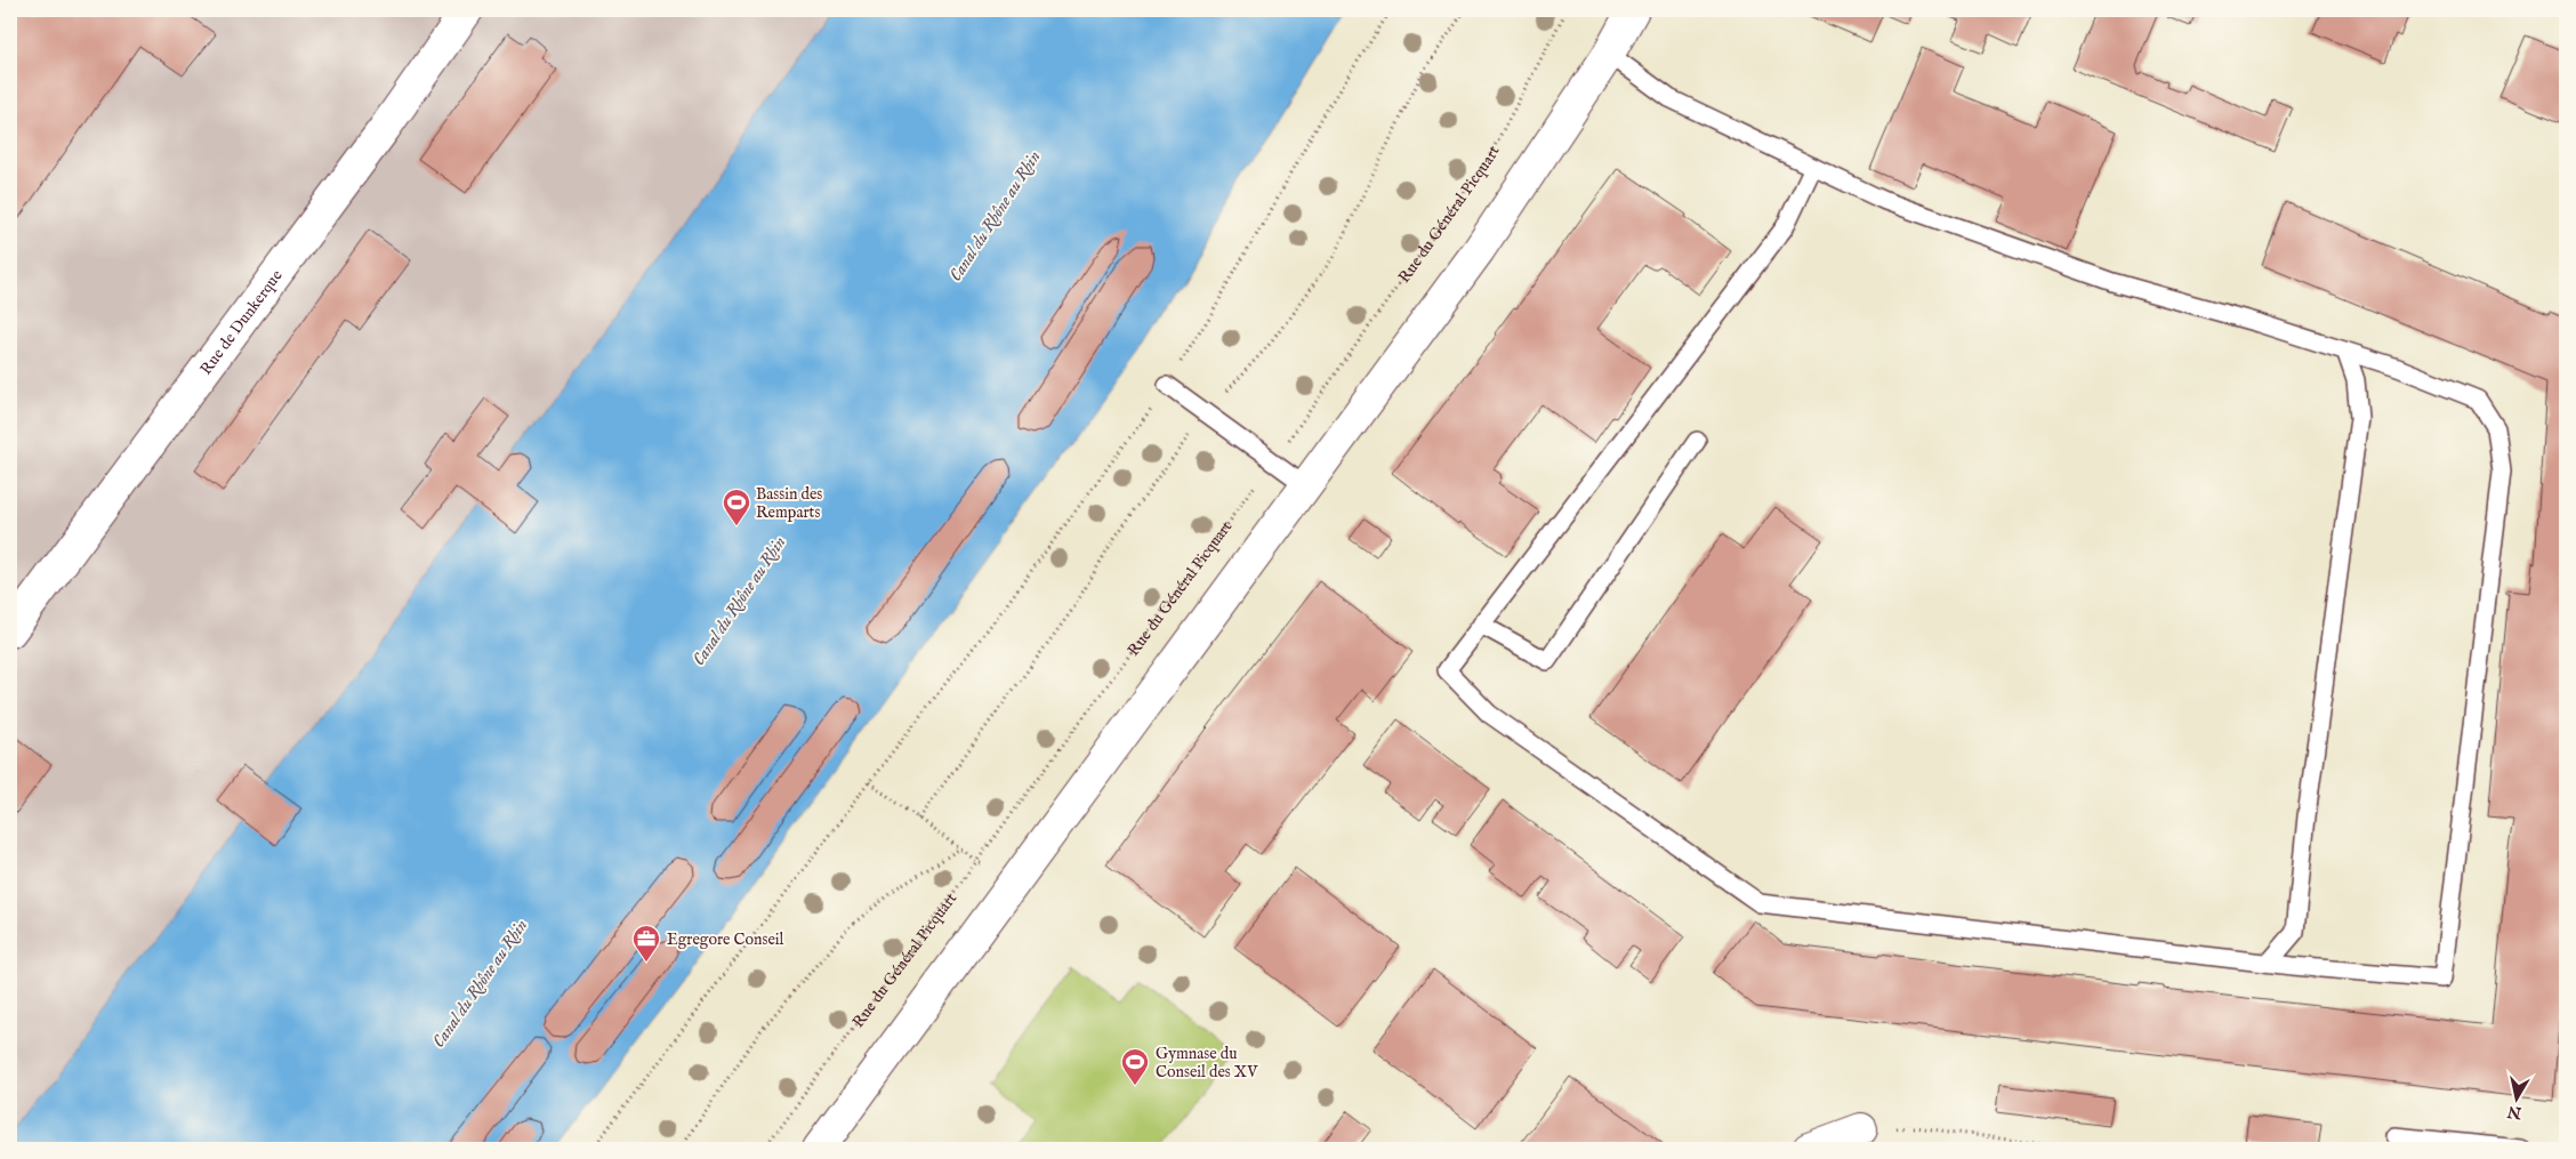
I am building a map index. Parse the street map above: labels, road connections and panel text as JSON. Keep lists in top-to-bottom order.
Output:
{
  "streets": {
    "main road": ["Rue de Dunkerque"],
    "path": ["Rue du Général Picquart"]
  },
  "water": ["Canal du Rhône au Rhin"],
  "places": {
    "sports": ["Bassin des Remparts", "Gymnase du Conseil des XV"],
    "office": ["Egregore Conseil"]
  },
  "north": "bottom"
}
